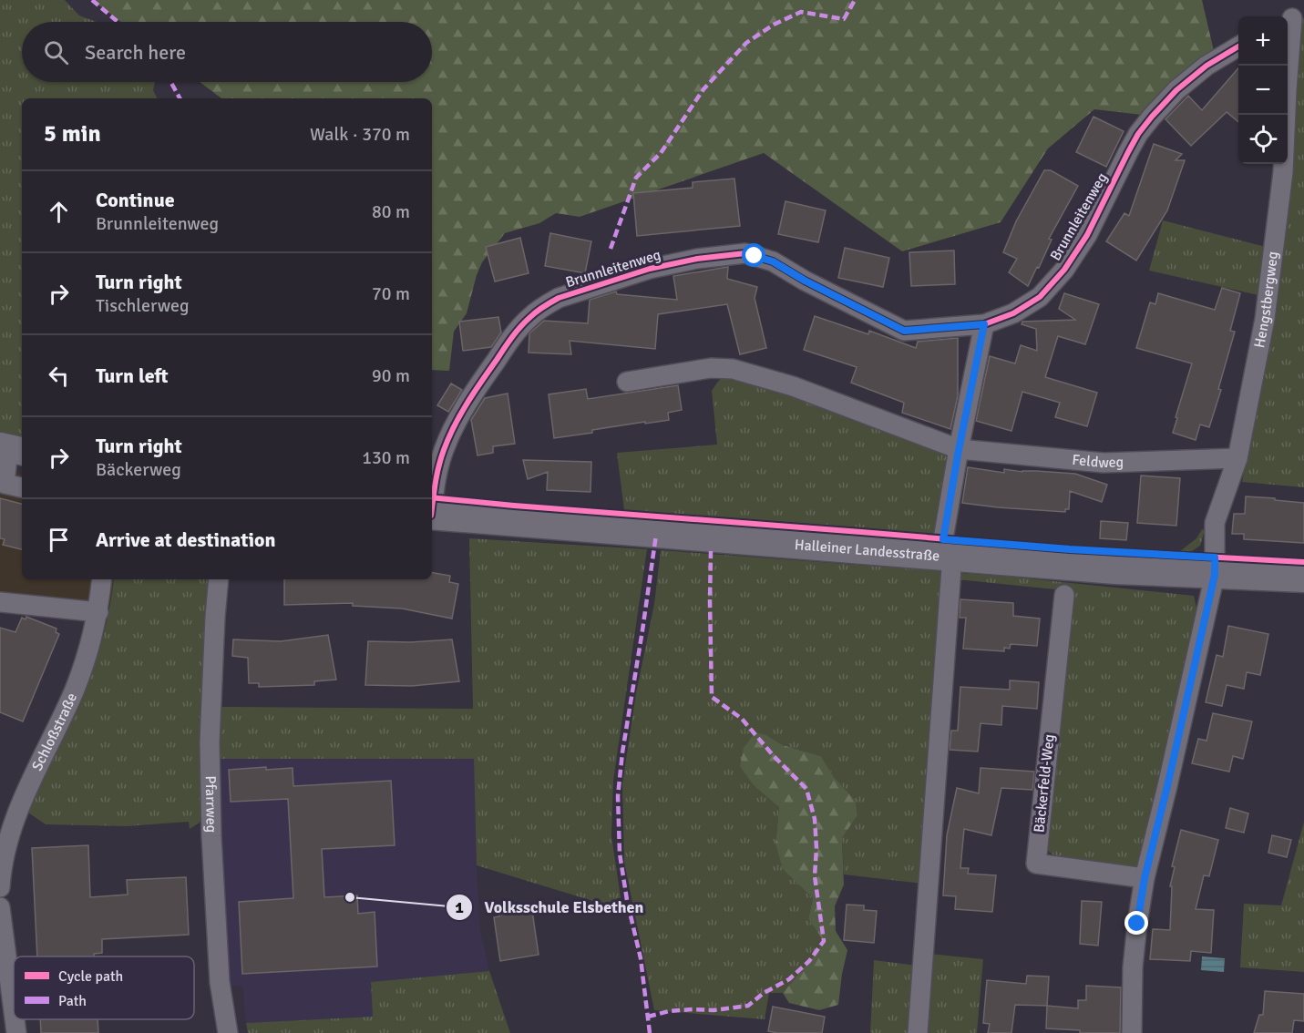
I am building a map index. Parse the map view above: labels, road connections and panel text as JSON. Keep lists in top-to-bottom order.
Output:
{
  "streets": {
    "main road": ["Halleiner Landesstraße"],
    "street": [
      "Brunnleitenweg",
      "Hengstbergweg",
      "Feldweg",
      "Schloßstraße",
      "Bäckerfeld-Weg",
      "Pfarrweg"
    ]
  },
  "crossings": [
    ["Hengstbergweg", "Feldweg"],
    ["Hengstbergweg", "Halleiner Landesstraße"],
    ["Hengstbergweg", "Bäckerfeld-Weg"]
  ],
  "places": ["Volksschule Elsbethen"],
  "legend": ["Cycle path", "Path"],
  "page": {
    "map_buttons": ["+", "−"],
    "search": "Search here",
    "heading": ["5 min", "Walk · 370 m"],
    "list": [
      ["Continue", "Brunnleitenweg", "80 m"],
      ["Turn right", "Tischlerweg", "70 m"],
      ["Turn left", "90 m"],
      ["Turn right", "Bäckerweg", "130 m"],
      "Arrive at destination"
    ]
  }
}
